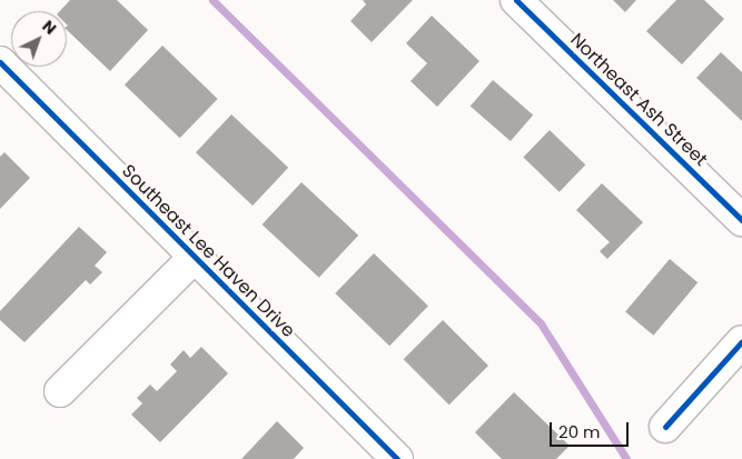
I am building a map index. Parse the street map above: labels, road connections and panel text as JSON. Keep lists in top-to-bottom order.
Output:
{
  "streets": {
    "street": ["Northeast Ash Street", "Southeast Lee Haven Drive"]
  },
  "scale_bar": "20 m",
  "north": "top right"
}
